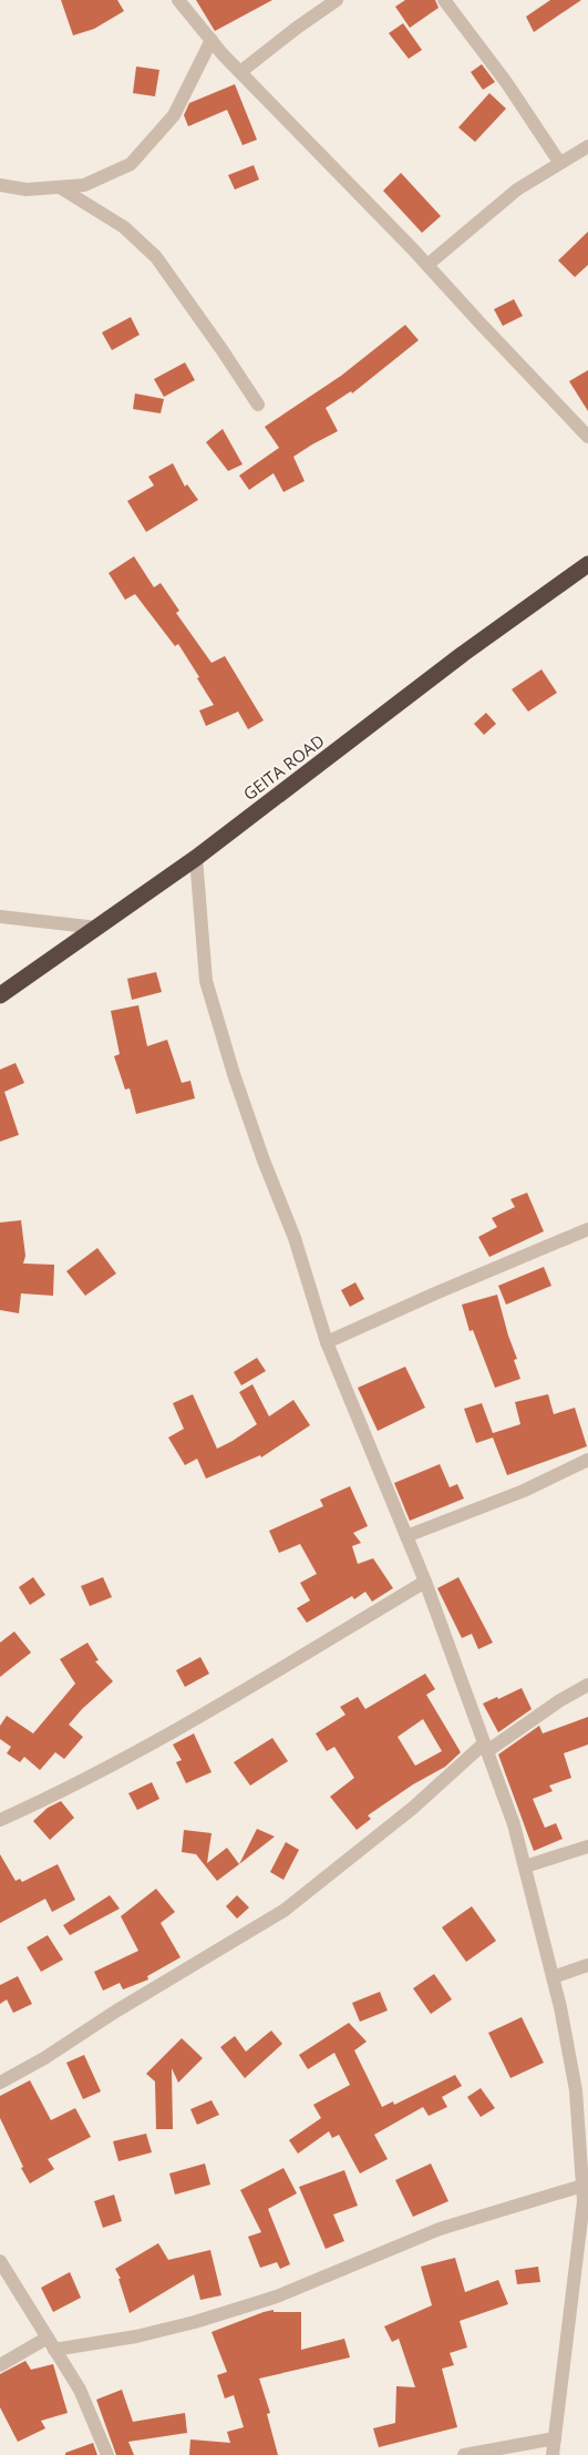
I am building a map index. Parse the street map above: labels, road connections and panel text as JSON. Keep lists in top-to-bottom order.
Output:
{
  "streets": {
    "highway": ["GEITA ROAD"]
  }
}
